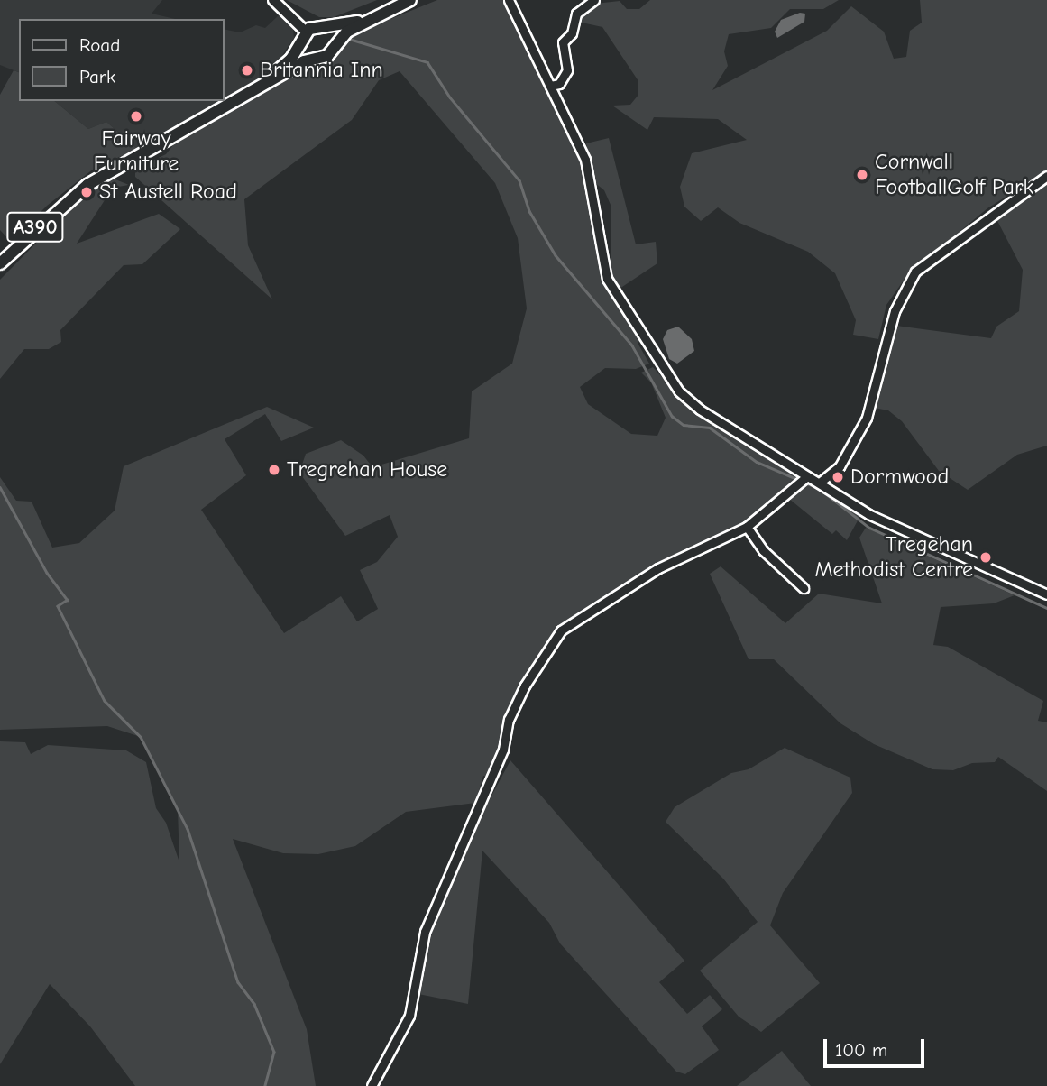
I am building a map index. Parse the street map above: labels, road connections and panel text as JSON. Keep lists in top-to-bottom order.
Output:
{
  "streets": {
    "highway": ["A390"]
  },
  "places": [
    "Britannia Inn",
    "Fairway Furniture",
    "Cornwall FootballGolf Park",
    "St Austell Road",
    "Tregrehan House",
    "Dormwood",
    "Tregehan Methodist Centre"
  ],
  "legend": ["Road", "Park"],
  "scale_bar": "100 m"
}
